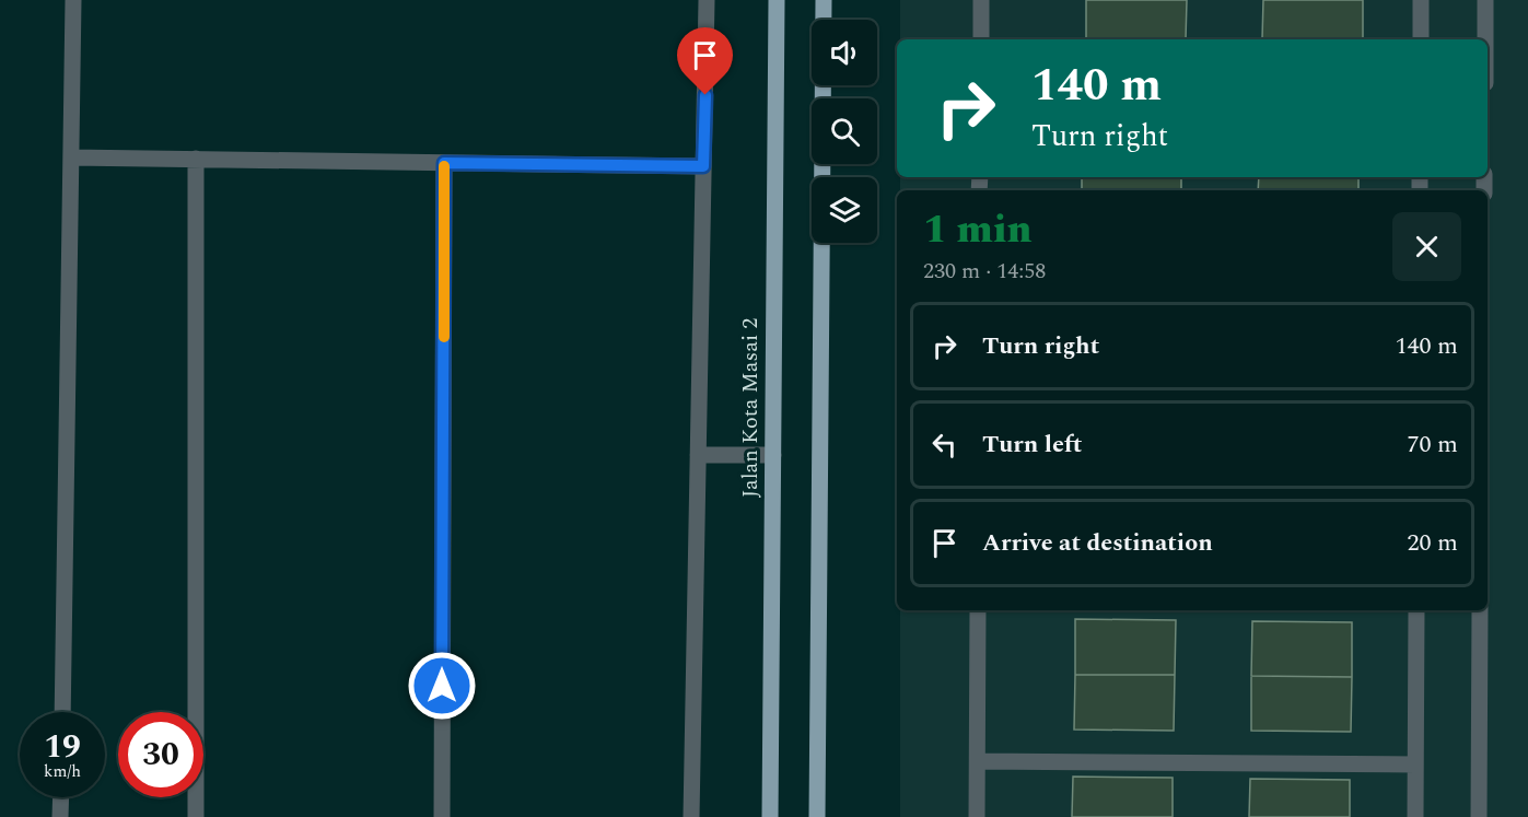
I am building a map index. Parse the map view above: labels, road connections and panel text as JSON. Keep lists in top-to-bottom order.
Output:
{
  "streets": {
    "main road": ["Jalan Kota Masai 2"]
  },
  "page": {
    "turn": ["140 m", "Turn right"],
    "heading": ["1 min", "230 m · 14:58"],
    "list": [
      {
        "name": "Turn right",
        "value": "140 m"
      },
      {
        "name": "Turn left",
        "value": "70 m"
      },
      {
        "name": "Arrive at destination",
        "value": "20 m"
      }
    ],
    "speed": "19 km/h",
    "limit": "30"
  }
}
